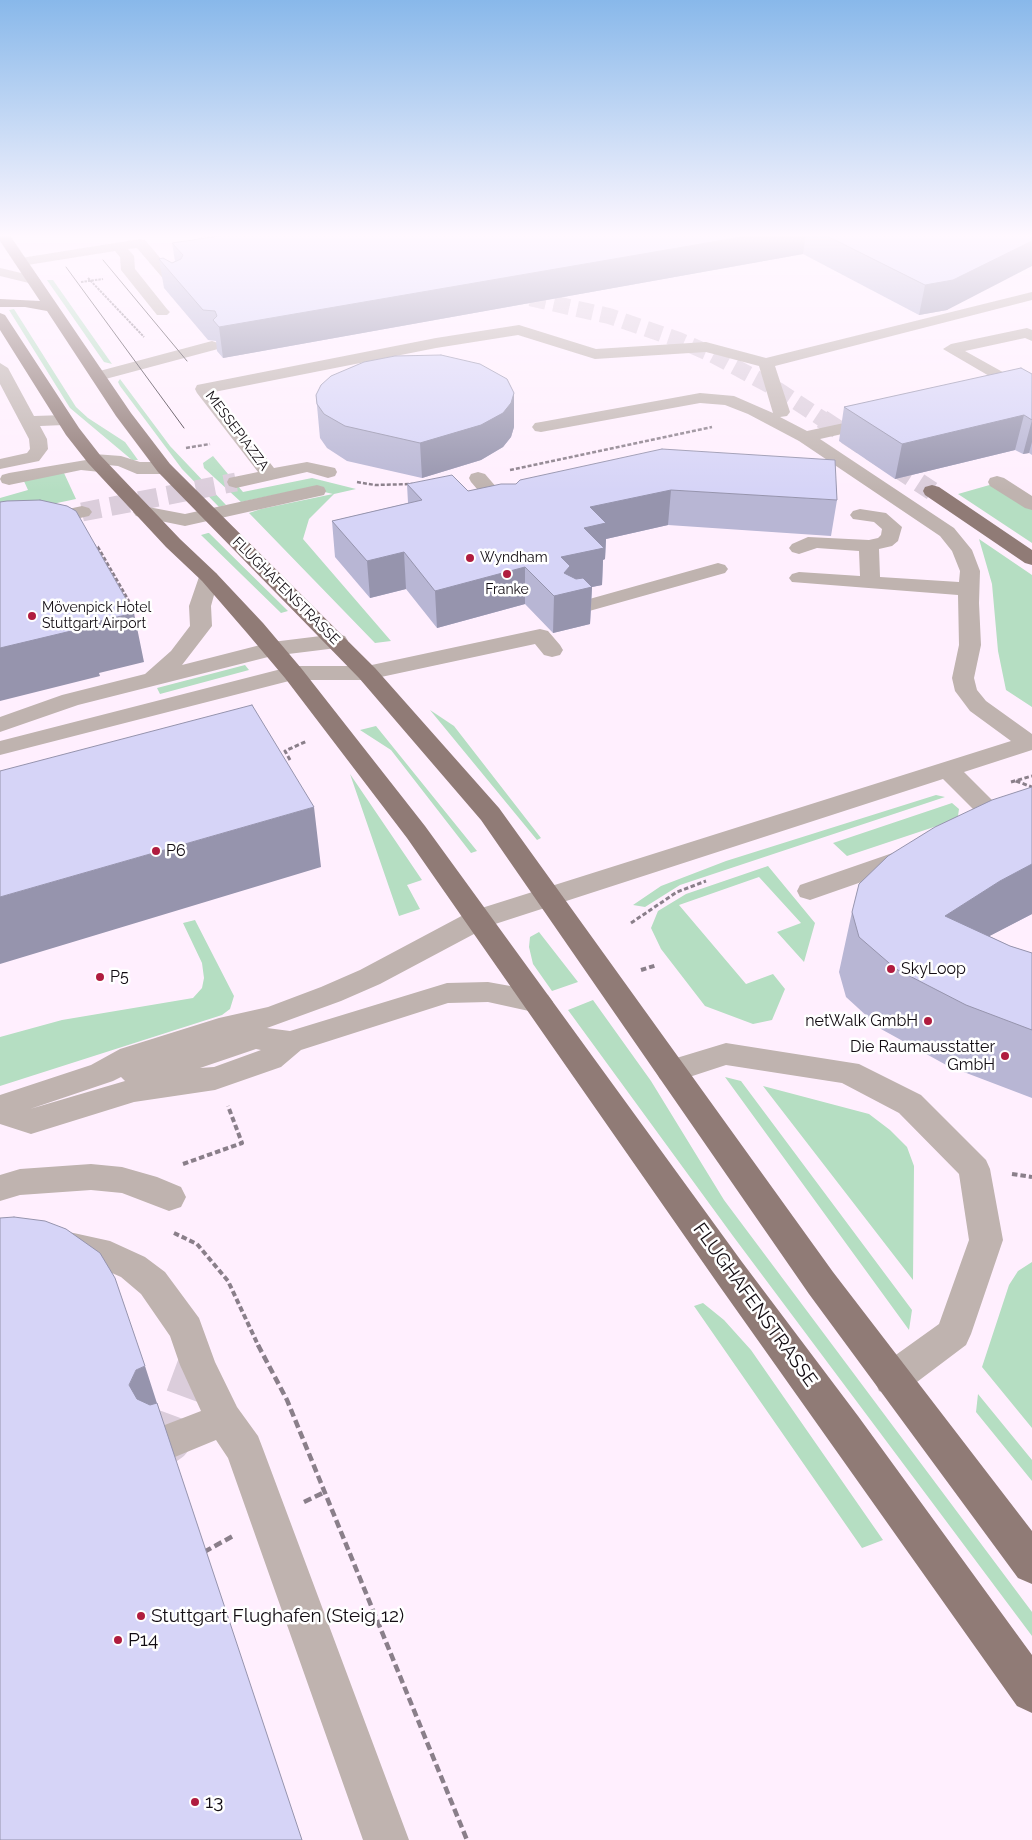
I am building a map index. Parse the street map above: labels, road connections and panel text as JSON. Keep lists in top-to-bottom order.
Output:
{
  "streets": {
    "main road": ["FLUGHAFENSTRASSE"],
    "street": ["MESSEPIAZZA"]
  },
  "places": [
    "Wyndham",
    "Franke",
    "Mövenpick Hotel Stuttgart Airport",
    "P6",
    "SkyLoop",
    "P5",
    "netWalk GmbH",
    "Die Raumausstatter GmbH",
    "Stuttgart Flughafen (Steig 12)",
    "P14",
    "13"
  ]
}
